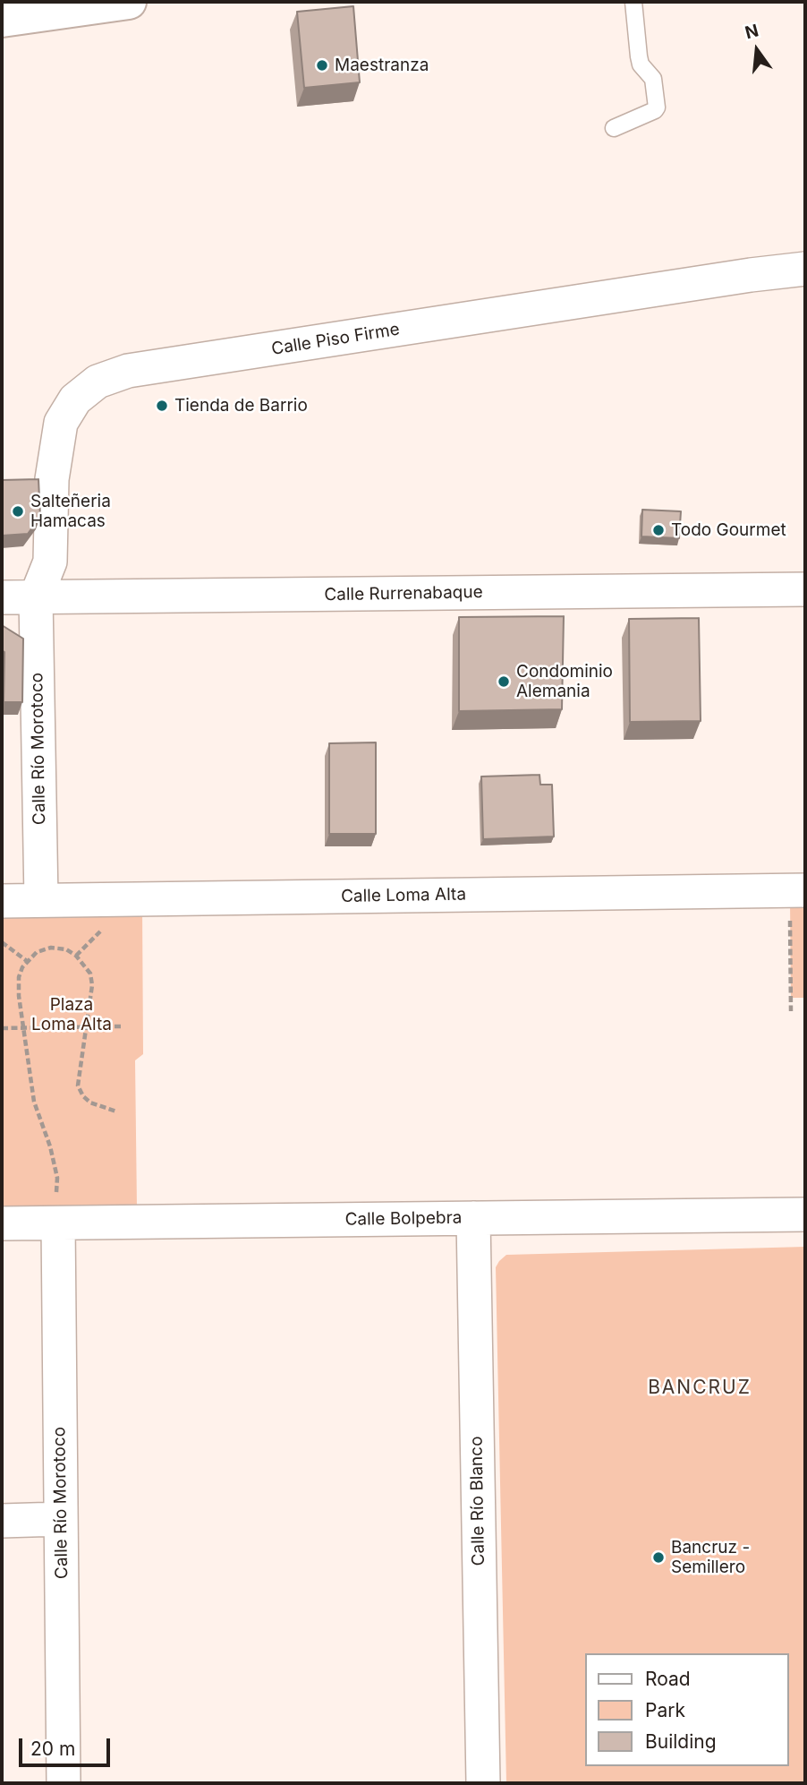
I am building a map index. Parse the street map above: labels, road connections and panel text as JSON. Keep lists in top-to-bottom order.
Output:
{
  "streets": {
    "street": [
      "Calle Piso Firme",
      "Calle Rurrenabaque",
      "Calle Río Morotoco",
      "Calle Loma Alta",
      "Calle Bolpebra",
      "Calle Río Blanco"
    ]
  },
  "crossings": [
    ["Calle Piso Firme", "Calle Rurrenabaque"],
    ["Calle Piso Firme", "Calle Río Morotoco"],
    ["Calle Rurrenabaque", "Calle Río Morotoco"],
    ["Calle Río Morotoco", "Calle Loma Alta"],
    ["Calle Río Morotoco", "Calle Bolpebra"],
    ["Calle Bolpebra", "Calle Río Blanco"]
  ],
  "districts": ["BANCRUZ"],
  "parks": ["Plaza Loma Alta"],
  "places": [
    "Maestranza",
    "Tienda de Barrio",
    "Salteñeria Hamacas",
    "Todo Gourmet",
    "Condominio Alemania",
    "Bancruz - Semillero"
  ],
  "legend": ["Road", "Park", "Building"],
  "scale_bar": "20 m",
  "north": "top"
}
